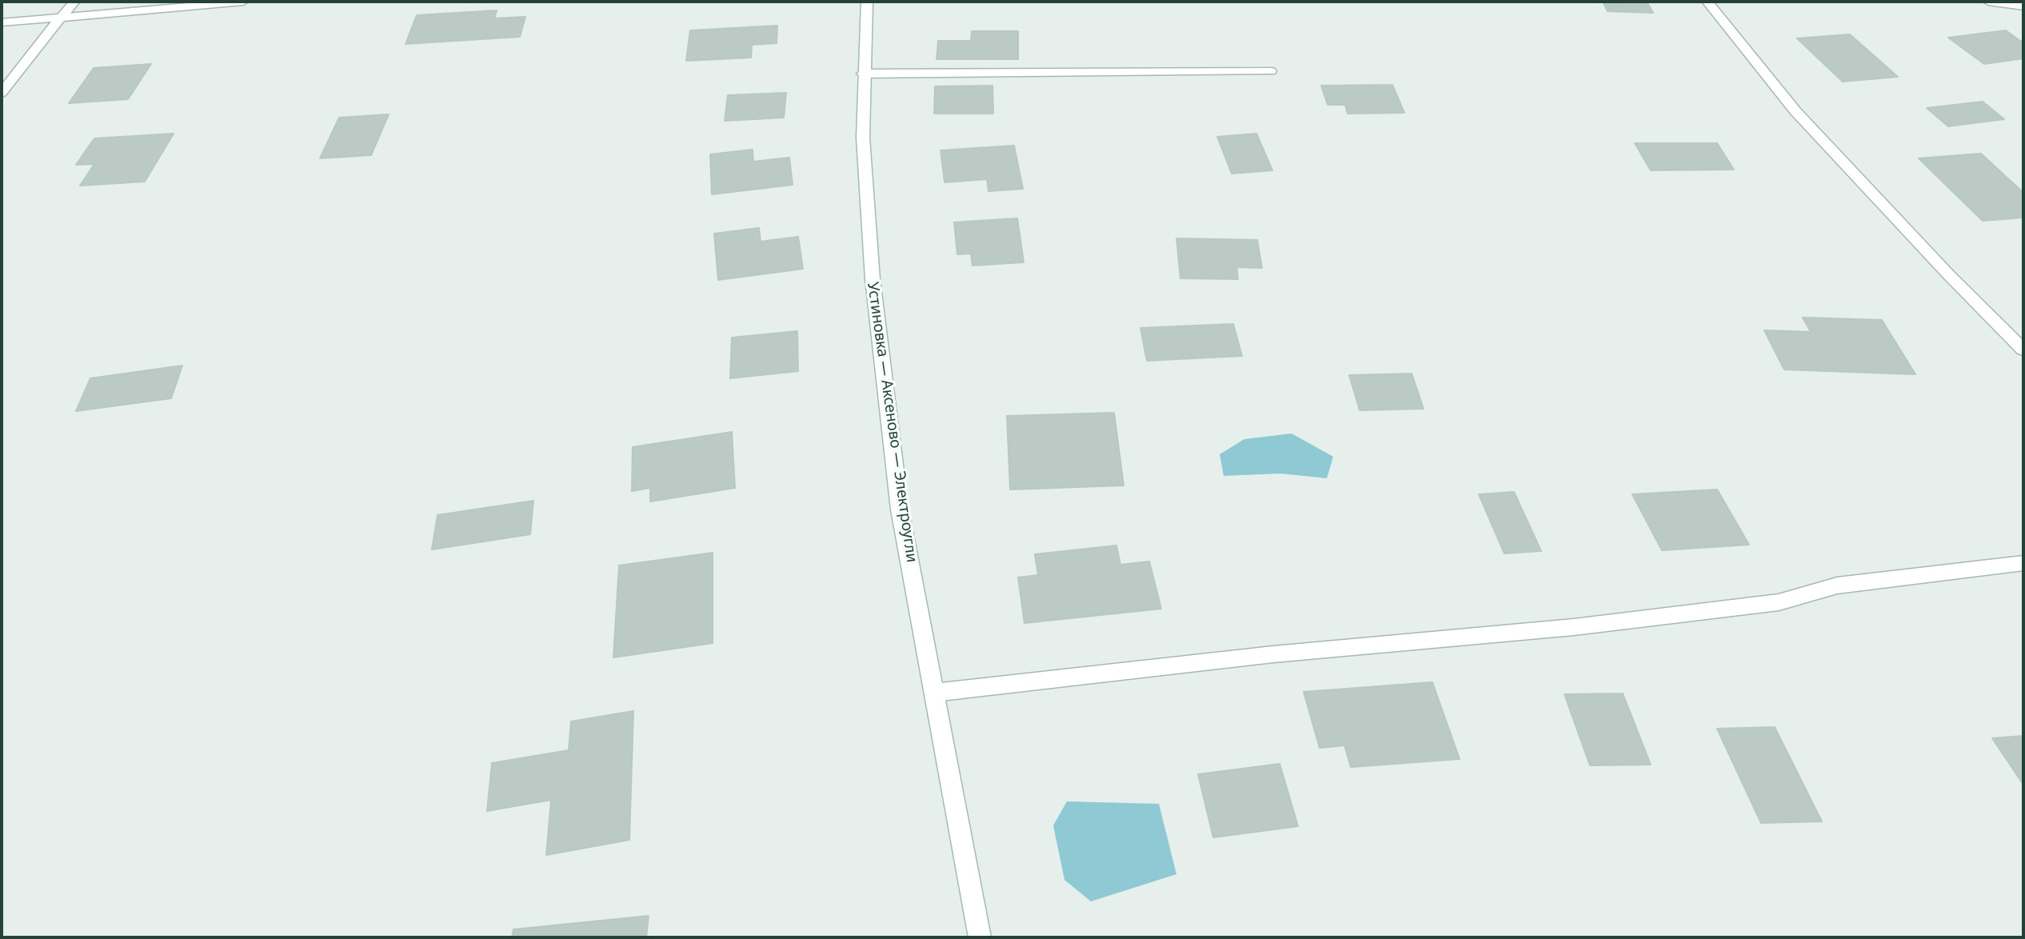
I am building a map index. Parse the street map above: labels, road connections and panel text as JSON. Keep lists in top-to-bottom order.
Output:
{
  "streets": {
    "main road": ["Устиновка — Аксеново — Электроугли"]
  }
}
